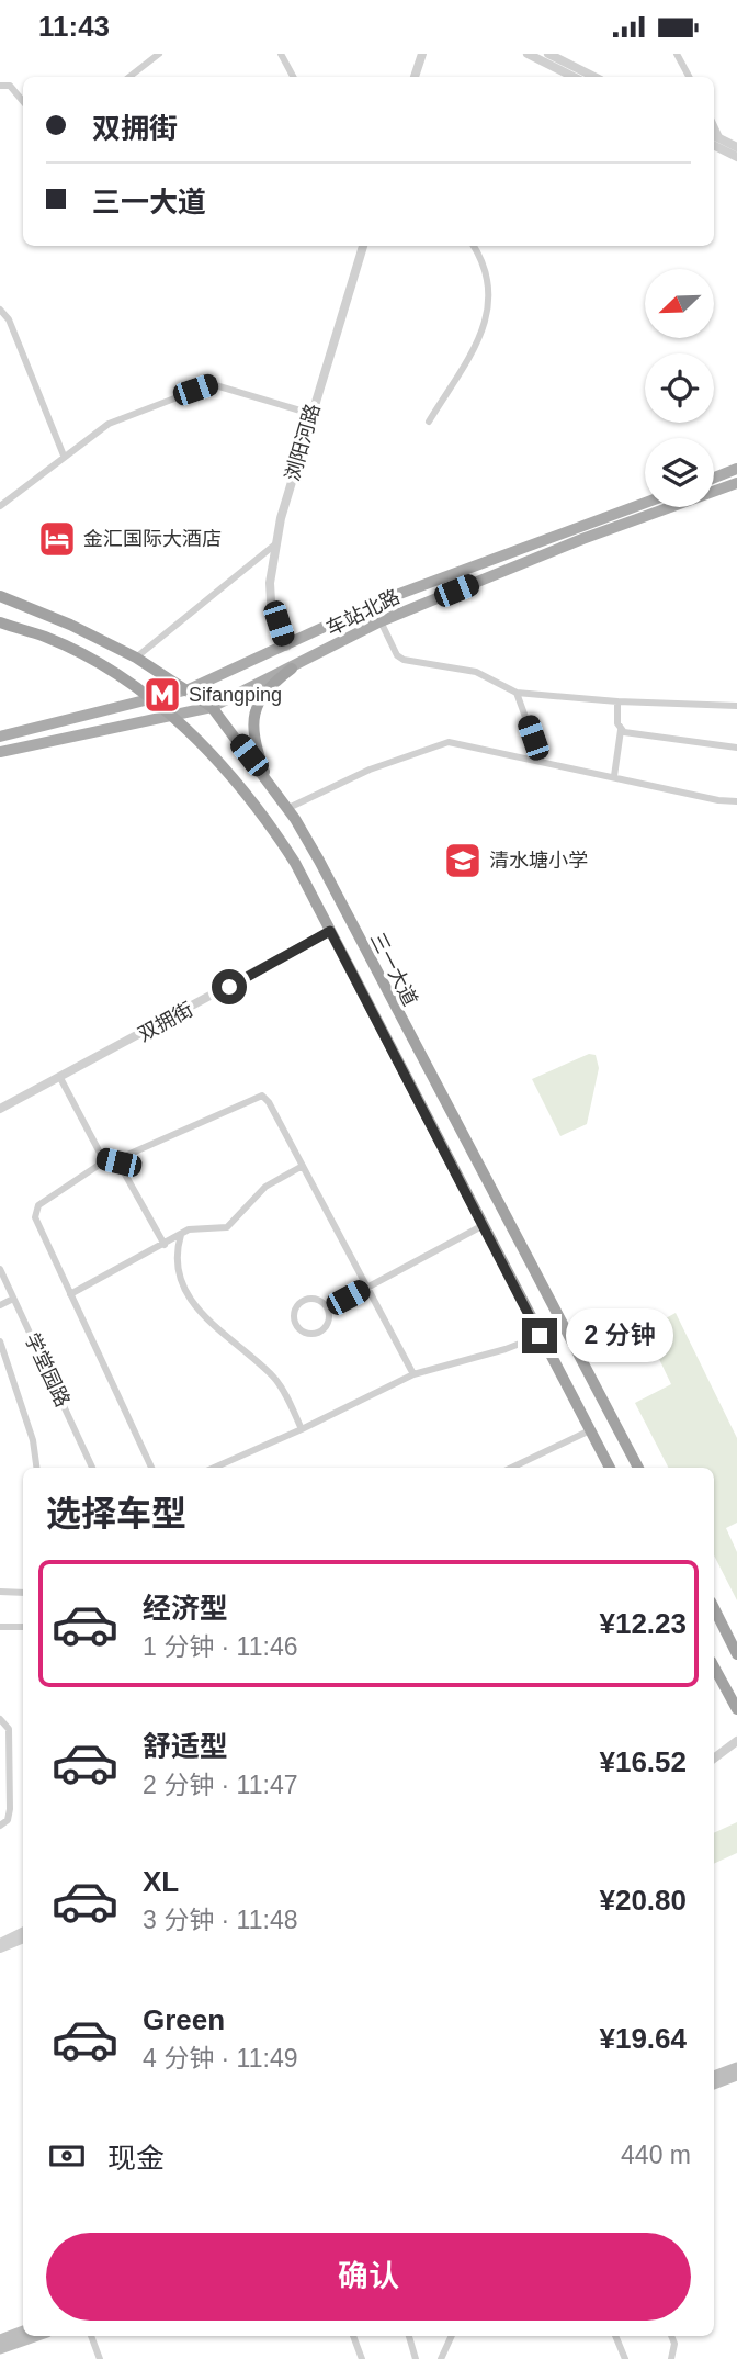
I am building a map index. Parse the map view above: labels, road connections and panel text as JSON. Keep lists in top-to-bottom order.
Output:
{
  "streets": {
    "highway": ["三一大道"],
    "main road": ["车站北路"],
    "street": ["浏阳河路", "双拥街", "学堂园路"]
  },
  "crossings": [
    ["浏阳河路", "车站北路"],
    ["车站北路", "三一大道"],
    ["三一大道", "双拥街"]
  ],
  "places": {
    "hotel": ["金汇国际大酒店"],
    "metro station": ["Sifangping"],
    "school or university": ["清水塘小学"]
  },
  "north": "bottom left",
  "page": {
    "status": "11:43",
    "banner": ["双拥街", "三一大道"],
    "bubble": "2 分钟",
    "heading": "选择车型",
    "list": [
      {
        "name": "经济型",
        "note": "1 分钟 · 11:46",
        "value": "¥12.23"
      },
      {
        "name": "舒适型",
        "note": "2 分钟 · 11:47",
        "value": "¥16.52"
      },
      {
        "name": "XL",
        "note": "3 分钟 · 11:48",
        "value": "¥20.80"
      },
      {
        "name": "Green",
        "note": "4 分钟 · 11:49",
        "value": "¥19.64"
      }
    ],
    "pay": ["现金", "440 m"],
    "buttons": "确认"
  }
}
